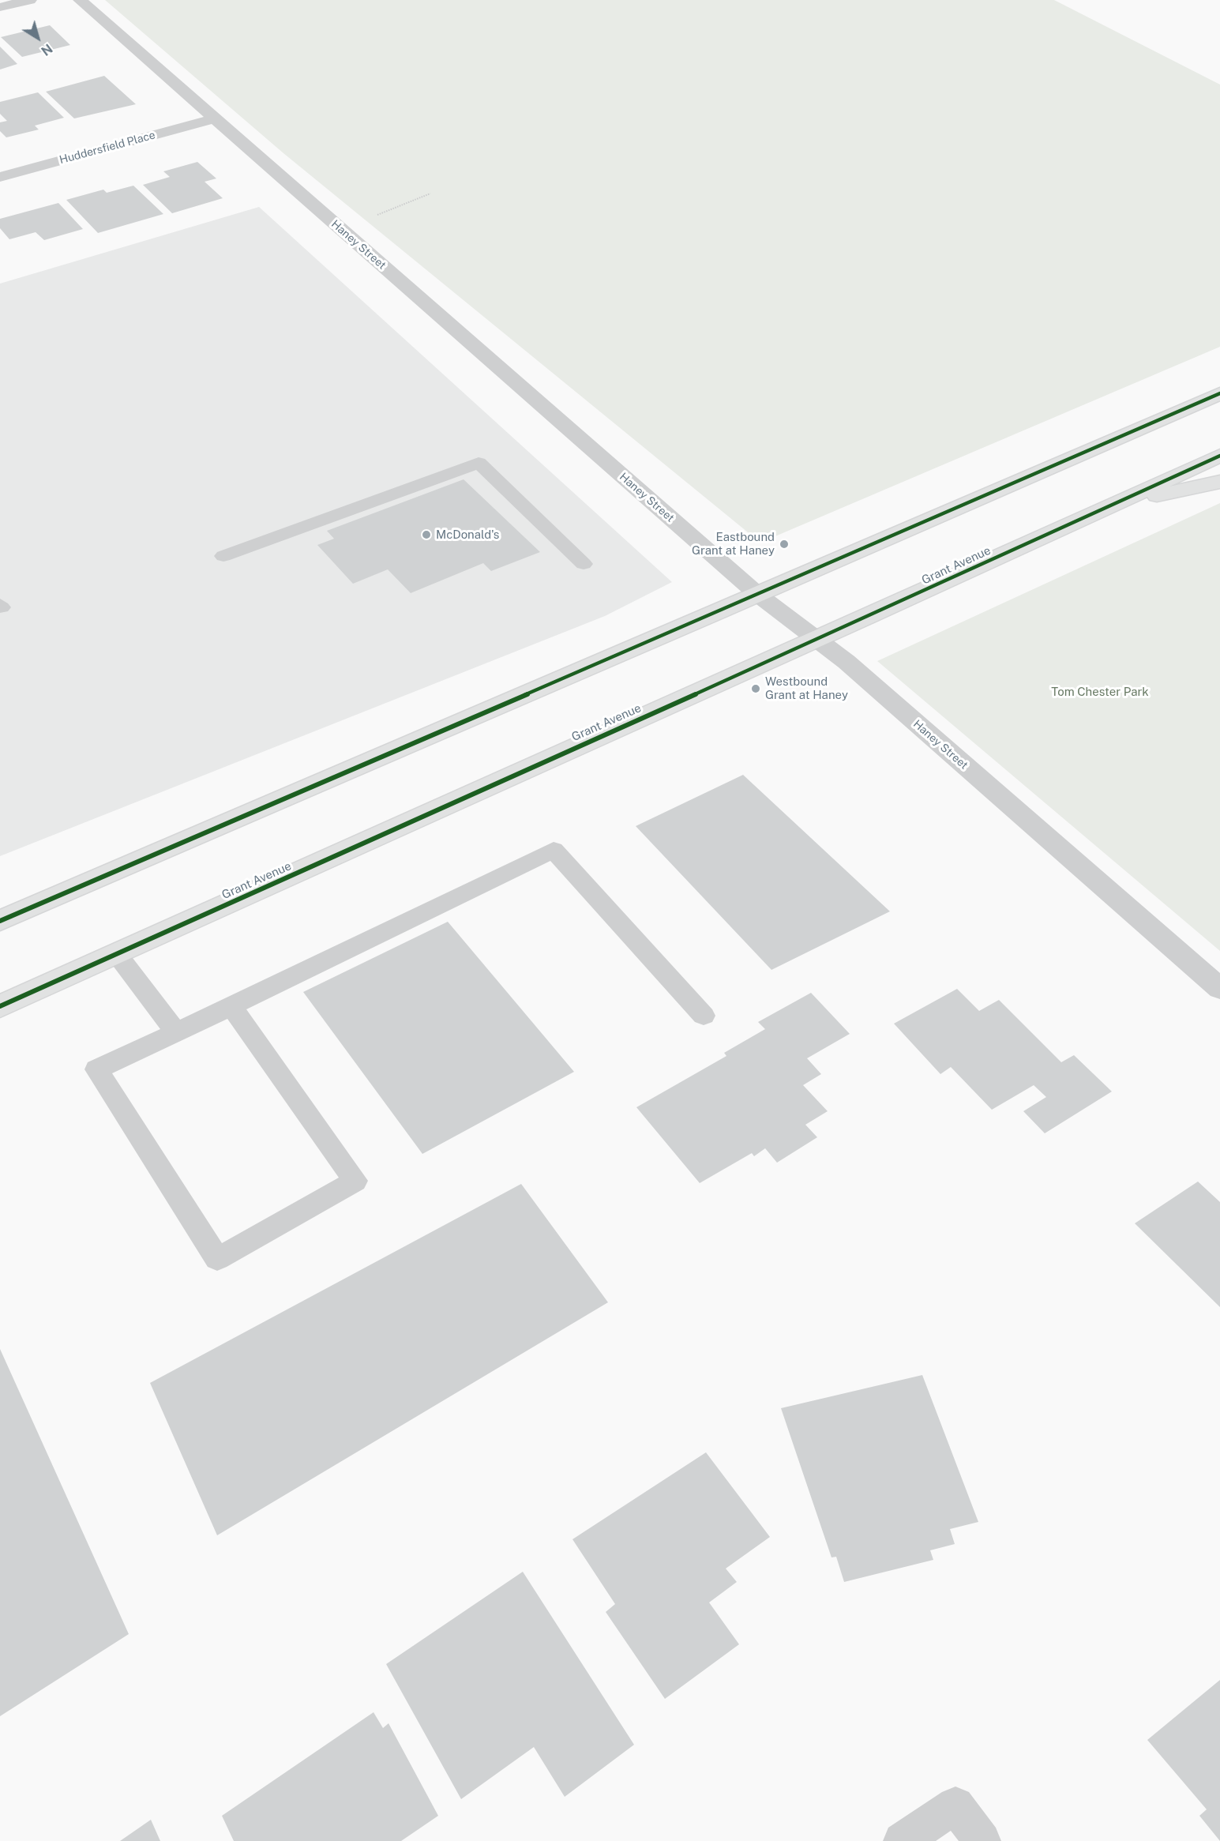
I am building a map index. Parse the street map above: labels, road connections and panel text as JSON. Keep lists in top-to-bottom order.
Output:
{
  "streets": {
    "main road": ["Grant Avenue"],
    "street": ["Huddersfield Place", "Haney Street"]
  },
  "crossings": [
    ["Huddersfield Place", "Haney Street"],
    ["Haney Street", "Grant Avenue"]
  ],
  "parks": ["Tom Chester Park"],
  "places": ["McDonald's", "Eastbound Grant at Haney", "Westbound Grant at Haney"],
  "north": "bottom right"
}
